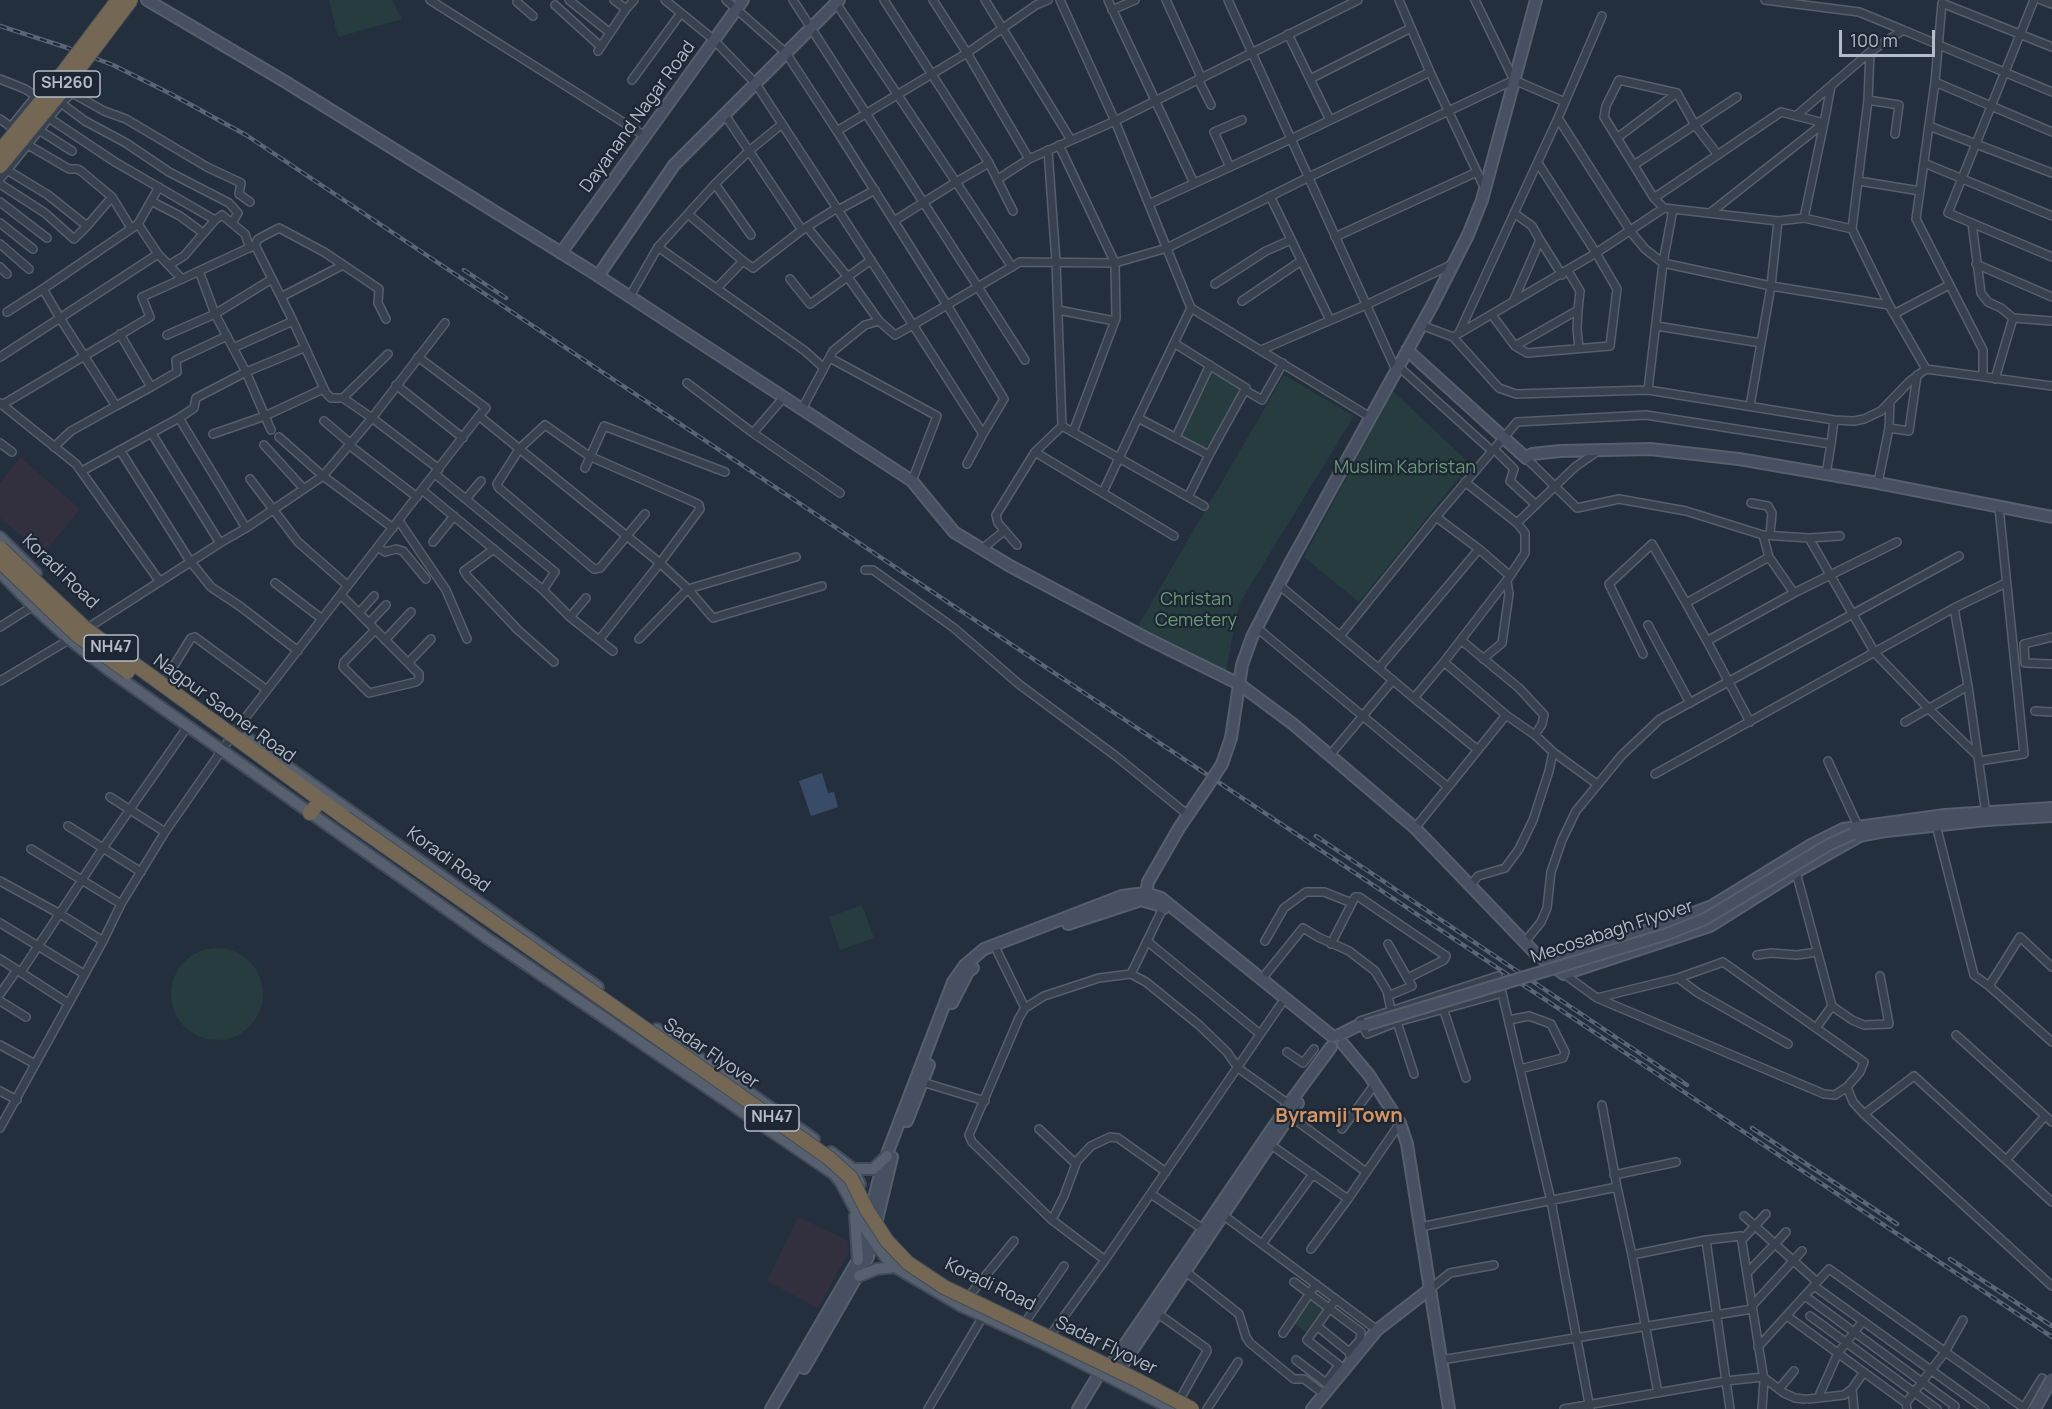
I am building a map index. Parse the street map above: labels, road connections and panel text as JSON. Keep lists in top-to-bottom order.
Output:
{
  "streets": {
    "highway": [
      "SH260",
      "NH47",
      "Nagpur Saoner Road",
      "Sadar Flyover"
    ],
    "main road": ["Dayanand Nagar Road", "Koradi Road", "Mecosabagh Flyover"]
  },
  "crossings": [
    ["Koradi Road", "NH47"],
    ["Koradi Road", "Nagpur Saoner Road"],
    ["Koradi Road", "Sadar Flyover"],
    ["Nagpur Saoner Road", "Sadar Flyover"]
  ],
  "districts": ["Byramji Town"],
  "parks": ["Muslim Kabristan", "Christan Cemetery"],
  "scale_bar": "100 m"
}
